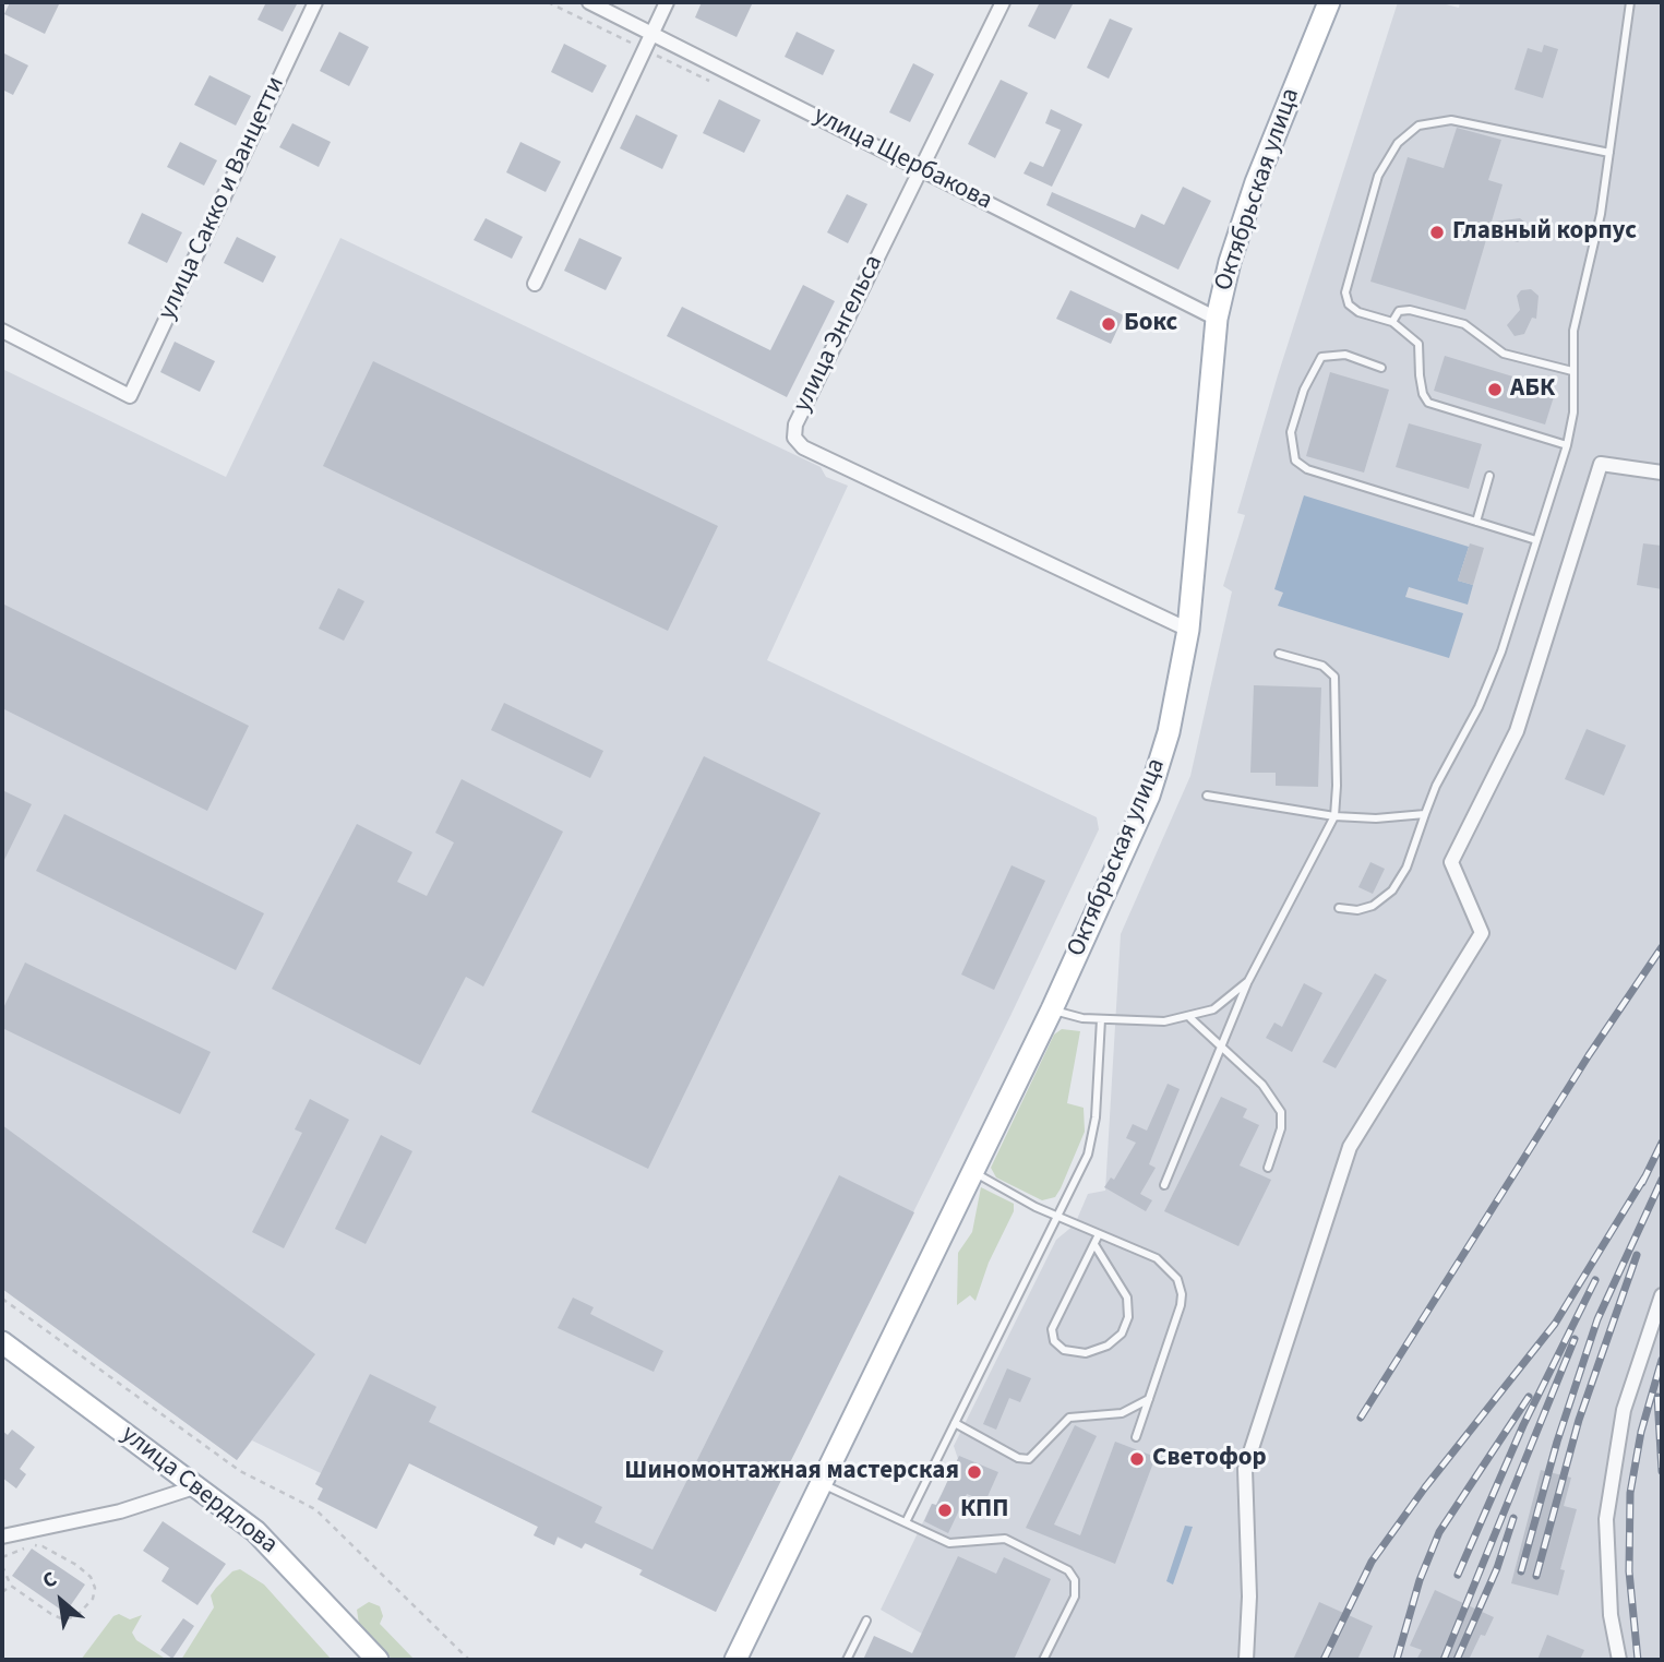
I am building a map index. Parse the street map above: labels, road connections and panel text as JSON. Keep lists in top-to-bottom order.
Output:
{
  "streets": {
    "main road": ["Октябрьская улица", "улица Свердлова"],
    "street": ["улица Щербакова", "улица Сакко и Ванцетти", "улица Энгельса"]
  },
  "crossings": [
    ["улица Щербакова", "Октябрьская улица"],
    ["улица Щербакова", "улица Энгельса"],
    ["Октябрьская улица", "улица Энгельса"]
  ],
  "places": [
    "Главный корпус",
    "Бокс",
    "АБК",
    "Светофор",
    "Шиномонтажная мастерская",
    "КПП"
  ],
  "north": "top left"
}
